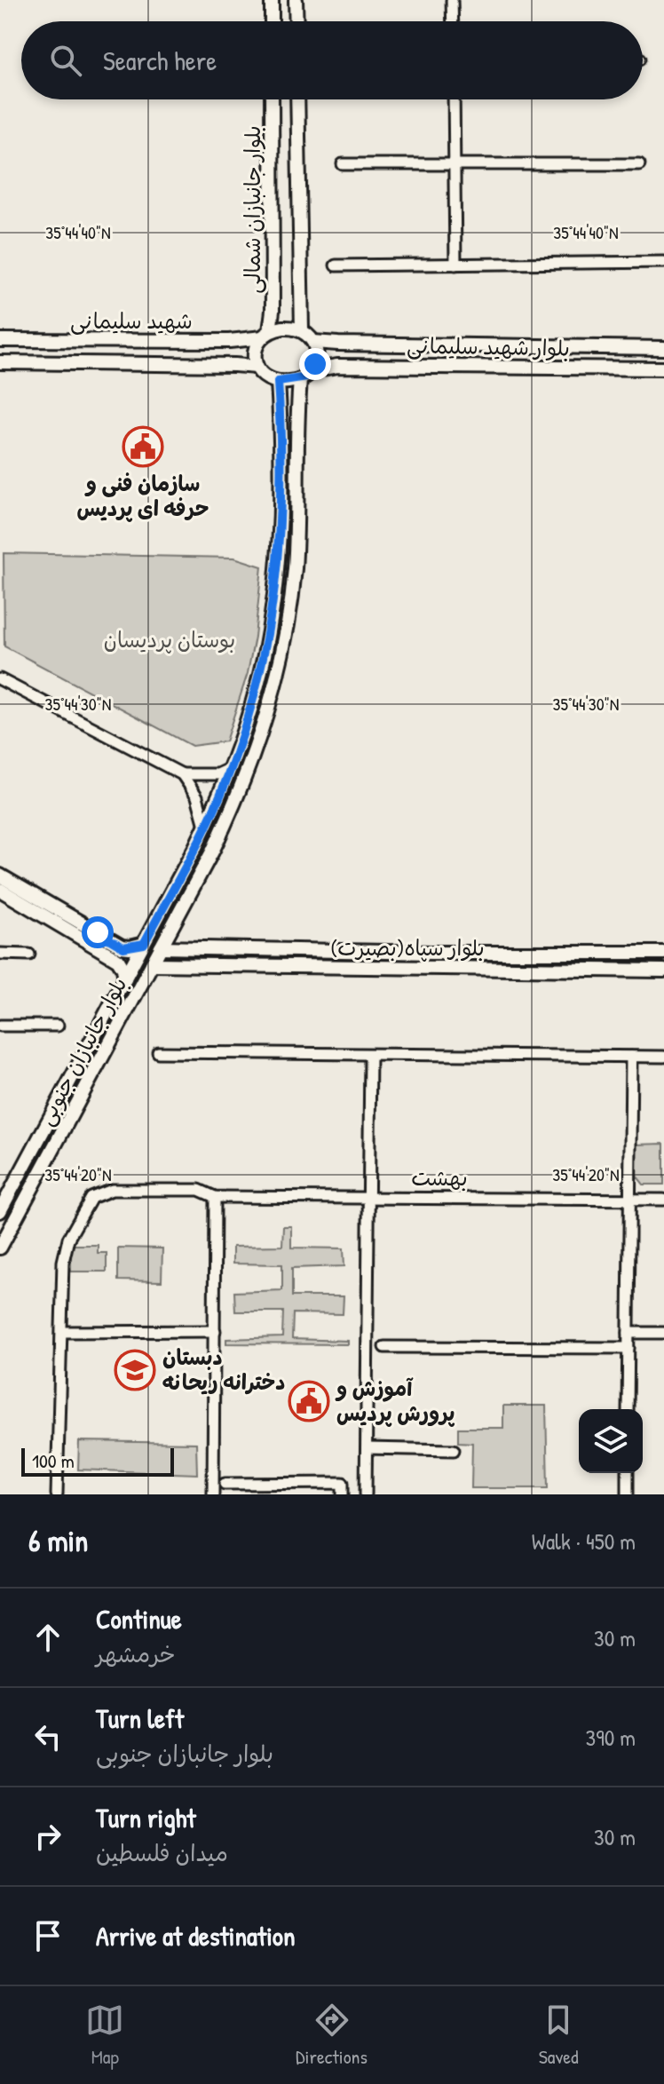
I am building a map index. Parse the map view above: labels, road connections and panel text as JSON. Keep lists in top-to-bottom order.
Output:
{
  "streets": {
    "main road": [
      "بلوار جانبازان شمالی",
      "شهید سلیمانی",
      "بلوار شهید سلیمانی",
      "بلوار سپاه(بصیرت)",
      "بلوار جانبازان جنوبی"
    ],
    "street": ["بهشت"]
  },
  "crossings": [
    ["بلوار جانبازان شمالی", "شهید سلیمانی"],
    ["بلوار جانبازان شمالی", "بلوار شهید سلیمانی"],
    ["بلوار جانبازان شمالی", "بلوار جانبازان جنوبی"],
    ["شهید سلیمانی", "بلوار شهید سلیمانی"],
    ["شهید سلیمانی", "بلوار جانبازان جنوبی"],
    ["بلوار شهید سلیمانی", "بلوار جانبازان جنوبی"],
    ["بلوار سپاه(بصیرت)", "بلوار جانبازان جنوبی"]
  ],
  "parks": ["بوستان پردیسان"],
  "places": {
    "public building": ["سازمان فنی و حرفه ای پردیس", "آموزش و پرورش پردیس"],
    "school or university": ["دبستان دخترانه ریحانه"]
  },
  "scale_bar": "100 m",
  "page": {
    "search": "Search here",
    "scale": "100 m",
    "heading": ["6 min", "Walk · 450 m"],
    "list": [
      ["Continue", "خرمشهر", "30 m"],
      ["Turn left", "بلوار جانبازان جنوبی", "390 m"],
      ["Turn right", "میدان فلسطین", "30 m"],
      "Arrive at destination"
    ],
    "nav": ["Map", "Directions", "Saved"]
  },
  "coordinates": ["35°44'40\"N", "35°44'30\"N", "35°44'20\"N"]
}
